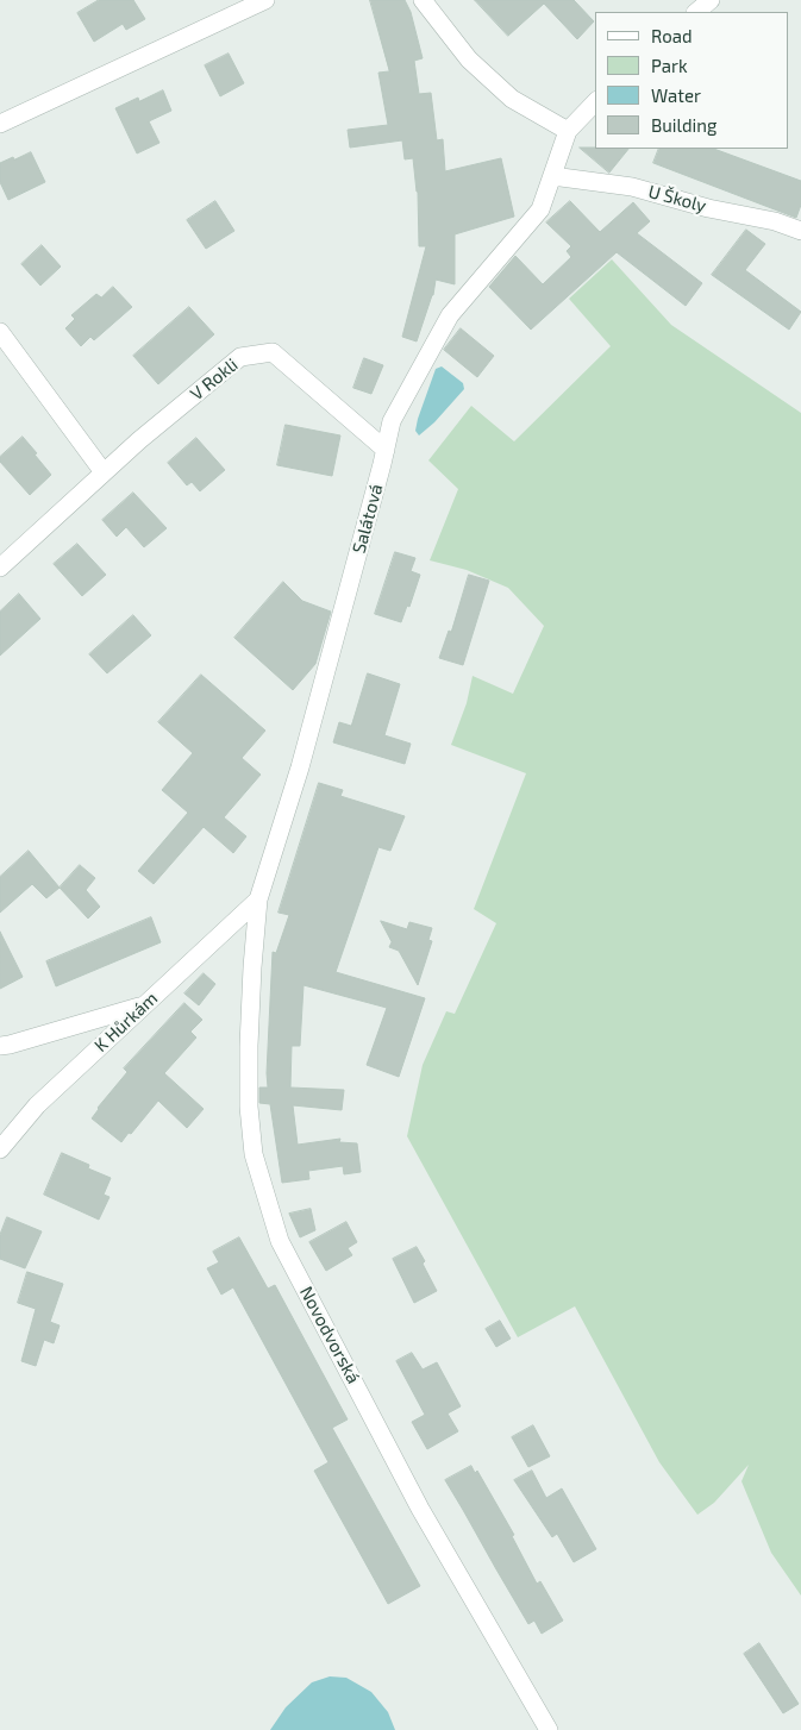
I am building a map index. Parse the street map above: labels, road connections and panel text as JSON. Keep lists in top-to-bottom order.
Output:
{
  "streets": {
    "street": [
      "U Školy",
      "V Rokli",
      "Salátová",
      "K Hůrkám",
      "Novodvorská"
    ]
  },
  "crossings": [
    ["U Školy", "Salátová"],
    ["V Rokli", "Salátová"],
    ["Salátová", "K Hůrkám"],
    ["Salátová", "Novodvorská"],
    ["K Hůrkám", "Novodvorská"]
  ],
  "legend": [
    "Road",
    "Park",
    "Water",
    "Building"
  ]
}
